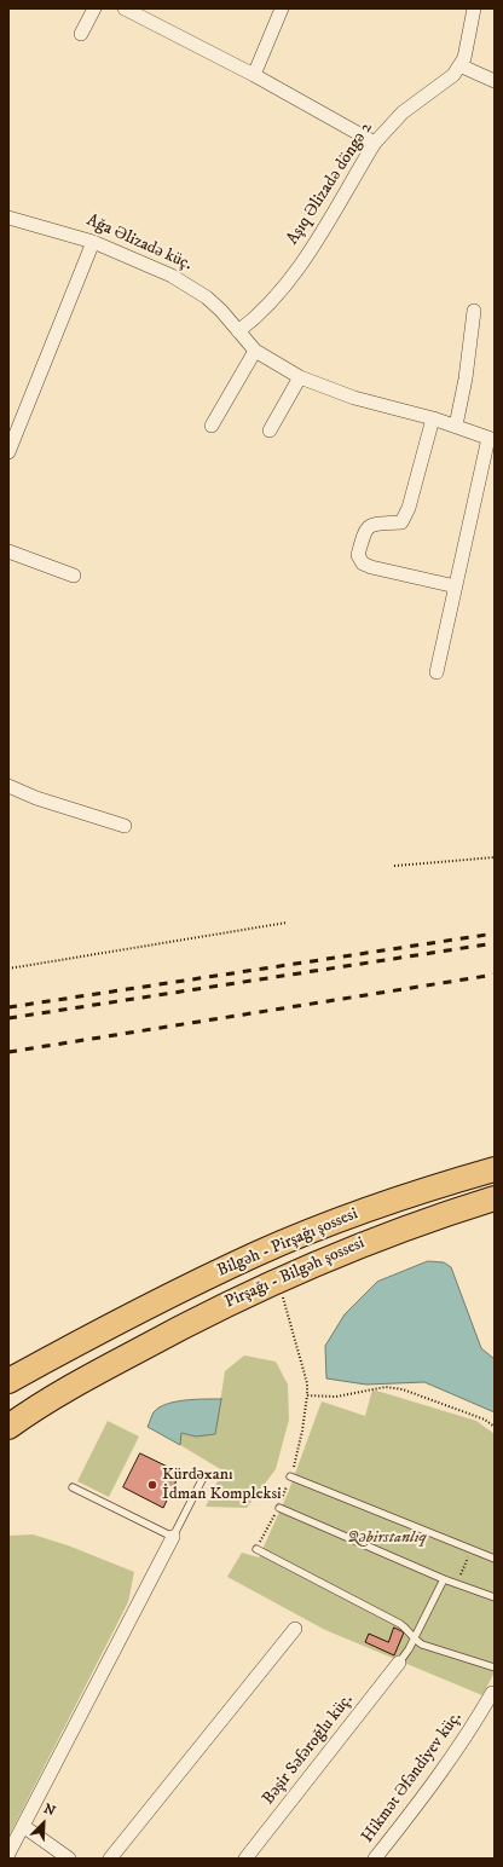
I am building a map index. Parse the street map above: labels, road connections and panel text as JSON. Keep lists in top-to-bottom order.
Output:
{
  "streets": {
    "highway": ["Bilgəh - Pirşağı şossesi", "Pirşağı - Bilgəh şossesi"],
    "street": [
      "Aşıq Əlizadə döngə 2",
      "Ağa Əlizadə küç.",
      "Bəşir Səfəroğlu küç.",
      "Hikmət Əfəndiyev küç."
    ]
  },
  "crossings": [
    ["Aşıq Əlizadə döngə 2", "Ağa Əlizadə küç."]
  ],
  "parks": ["Qəbirstanlıq"],
  "places": ["Kürdəxanı İdman Kompleksi"],
  "north": "top right"
}
